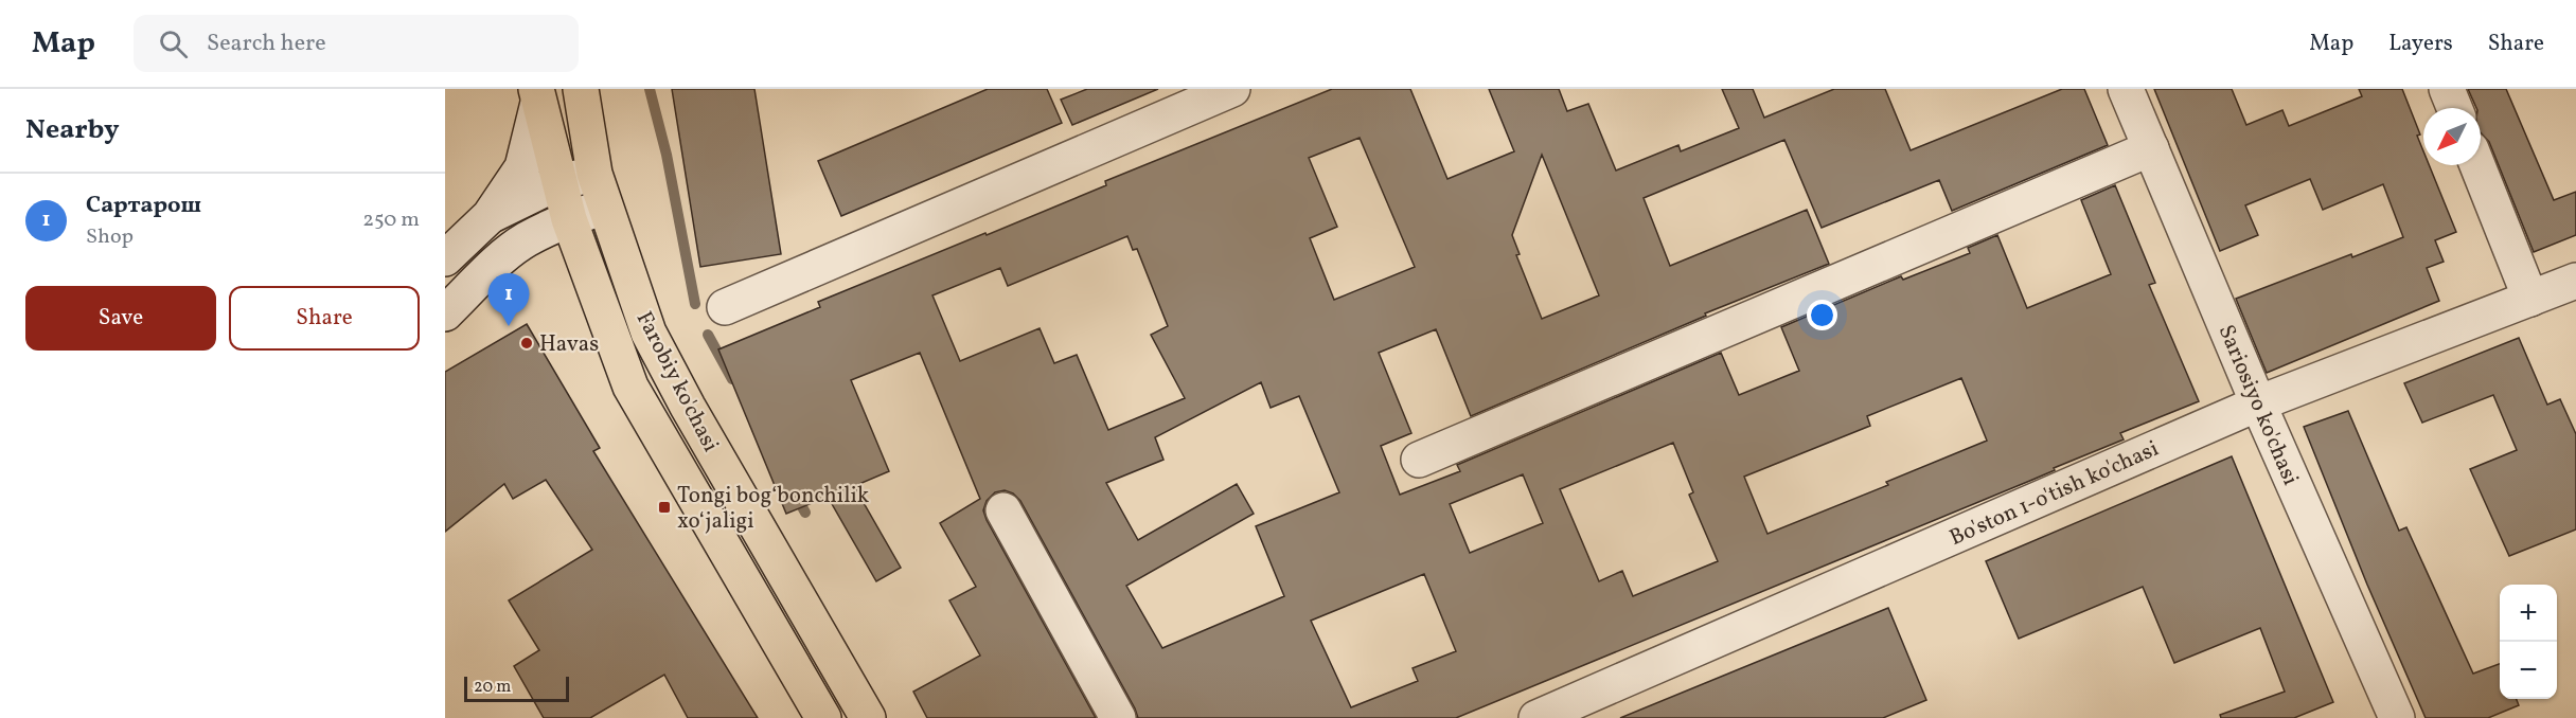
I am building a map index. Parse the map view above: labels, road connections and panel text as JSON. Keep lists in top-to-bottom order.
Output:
{
  "streets": {
    "main road": ["Farobiy ko'chasi"],
    "street": ["Sariosiyo ko'chasi", "Bo'ston 1-o'tish ko'chasi"]
  },
  "crossings": [
    ["Sariosiyo ko'chasi", "Bo'ston 1-o'tish ko'chasi"]
  ],
  "places": {
    "other": ["Havas"],
    "transit": ["Tongi bog‘bonchilik xo‘jaligi"]
  },
  "scale_bar": "20 m",
  "north": "bottom left",
  "page": {
    "header": "Map",
    "search": "Search here",
    "nav": ["Map", "Layers", "Share"],
    "heading": "Nearby",
    "list": [
      {
        "mark": "1",
        "name": "Сартарош",
        "note": "Shop",
        "value": "250 m"
      }
    ],
    "buttons": ["Save", "Share"],
    "pins": "1",
    "map_buttons": ["+", "−"],
    "scale": "20 m"
  }
}
